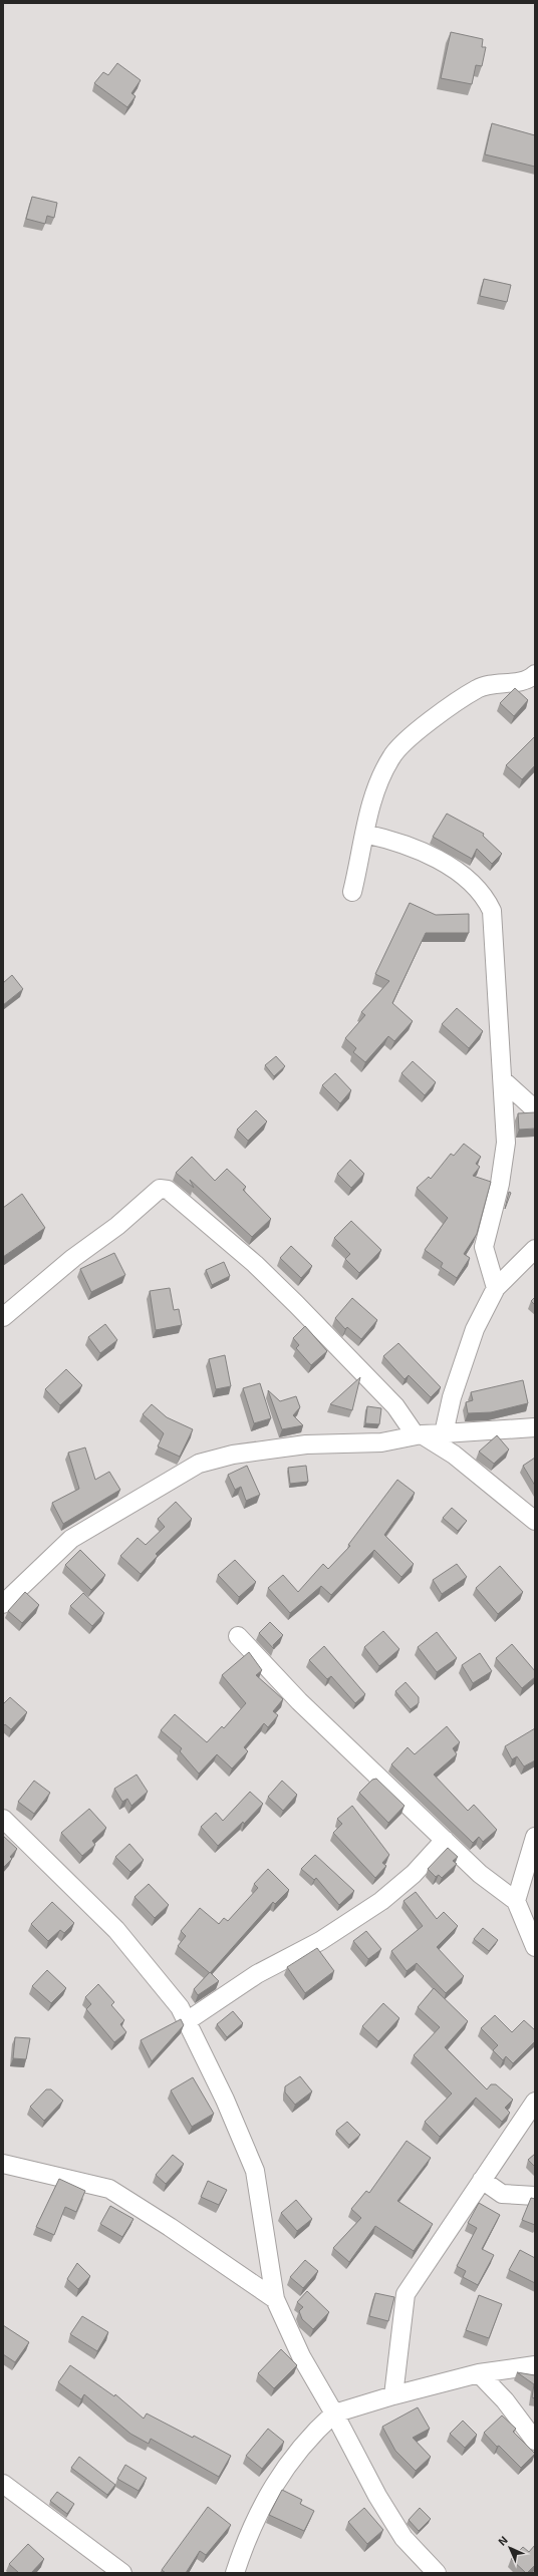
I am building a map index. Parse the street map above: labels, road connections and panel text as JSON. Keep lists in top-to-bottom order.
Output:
{
  "north": "top left"
}
